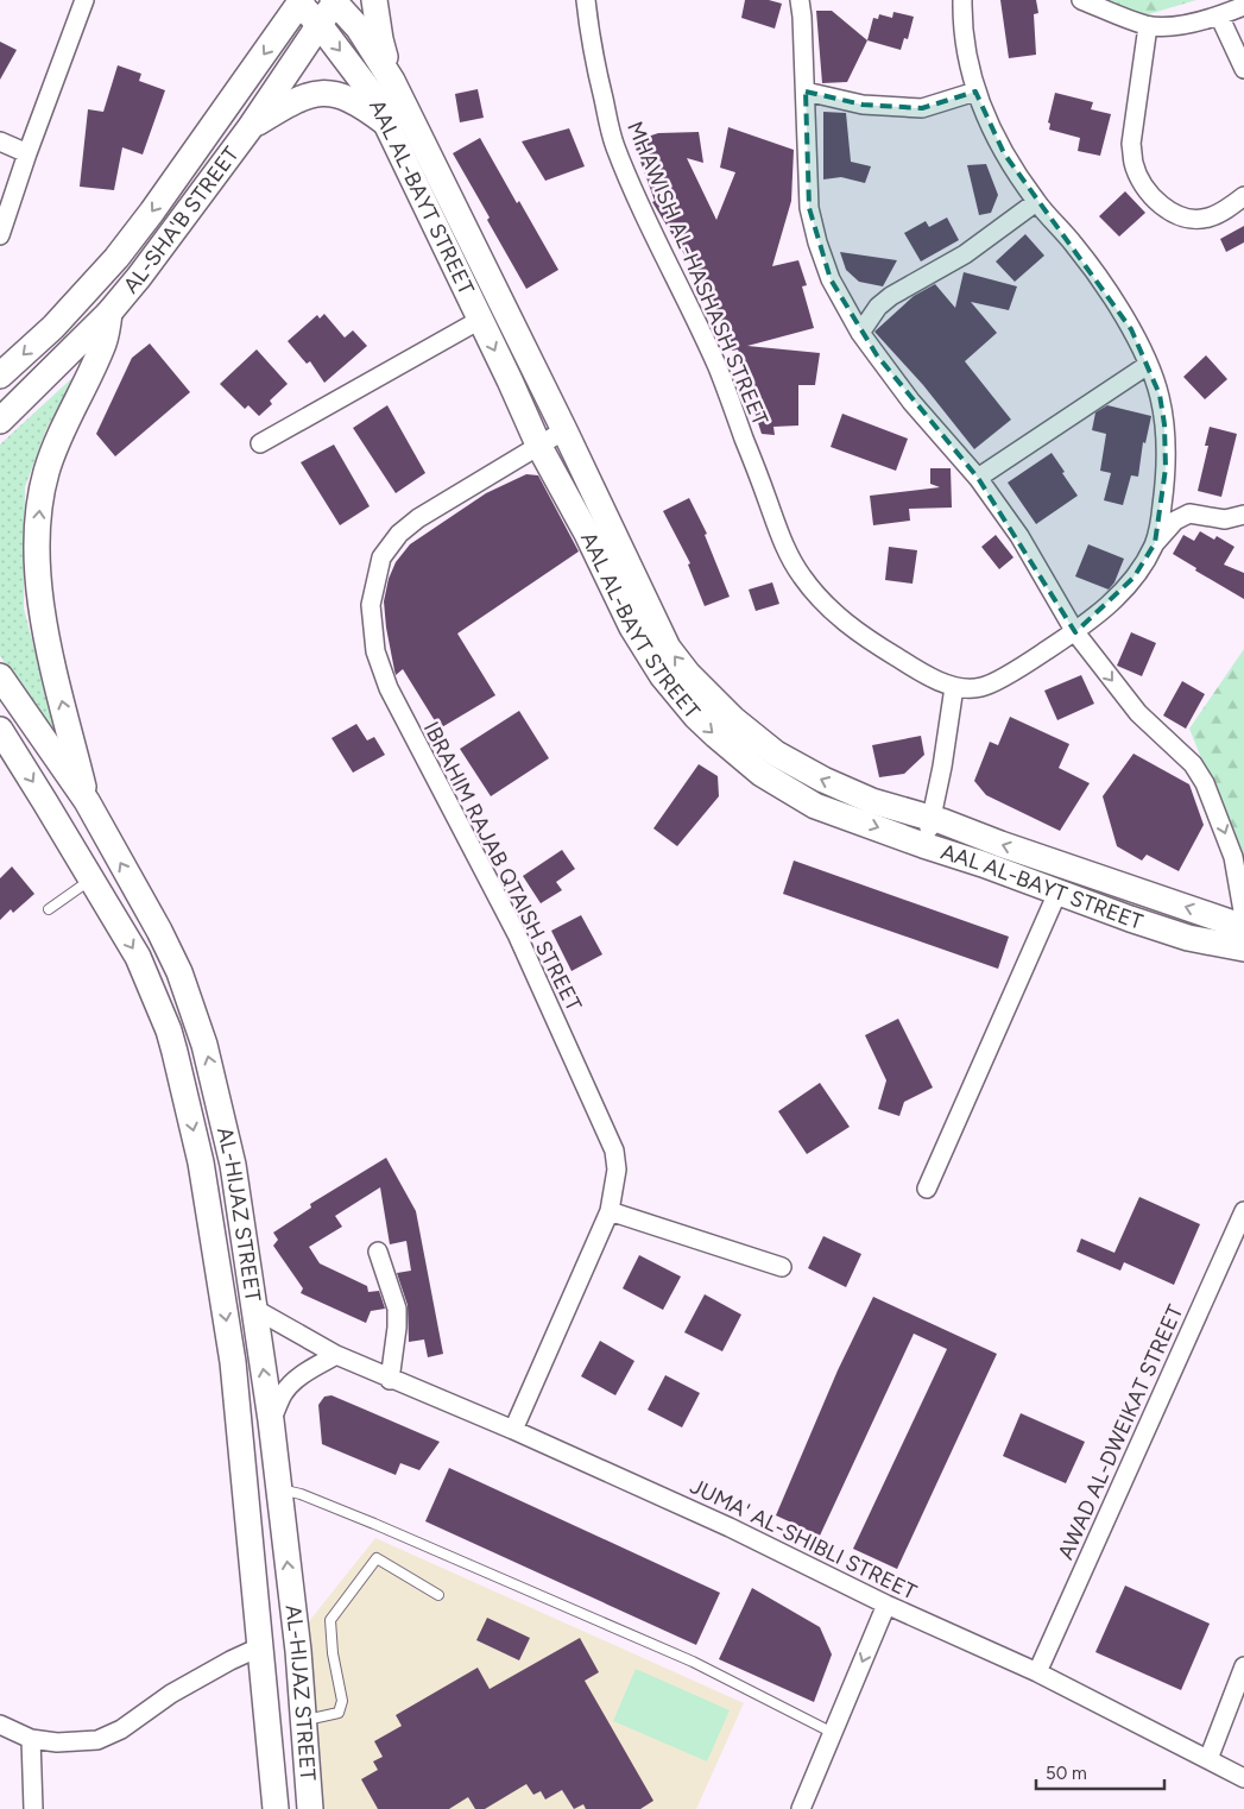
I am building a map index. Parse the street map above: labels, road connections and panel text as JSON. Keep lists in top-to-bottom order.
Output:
{
  "streets": {
    "main road": ["AAL AL-BAYT STREET", "AL-SHA'B STREET", "AL-HIJAZ STREET"],
    "street": [
      "MHAWISH AL-HASHASH STREET",
      "IBRAHIM RAJAB QTAISH STREET",
      "AWAD AL-DWEIKAT STREET",
      "JUMA' AL-SHIBLI STREET"
    ]
  },
  "crossings": [
    ["AAL AL-BAYT STREET", "AL-SHA'B STREET"],
    ["AAL AL-BAYT STREET", "IBRAHIM RAJAB QTAISH STREET"],
    ["IBRAHIM RAJAB QTAISH STREET", "JUMA' AL-SHIBLI STREET"],
    ["AL-HIJAZ STREET", "JUMA' AL-SHIBLI STREET"],
    ["AWAD AL-DWEIKAT STREET", "JUMA' AL-SHIBLI STREET"]
  ],
  "scale_bar": "50 m"
}
